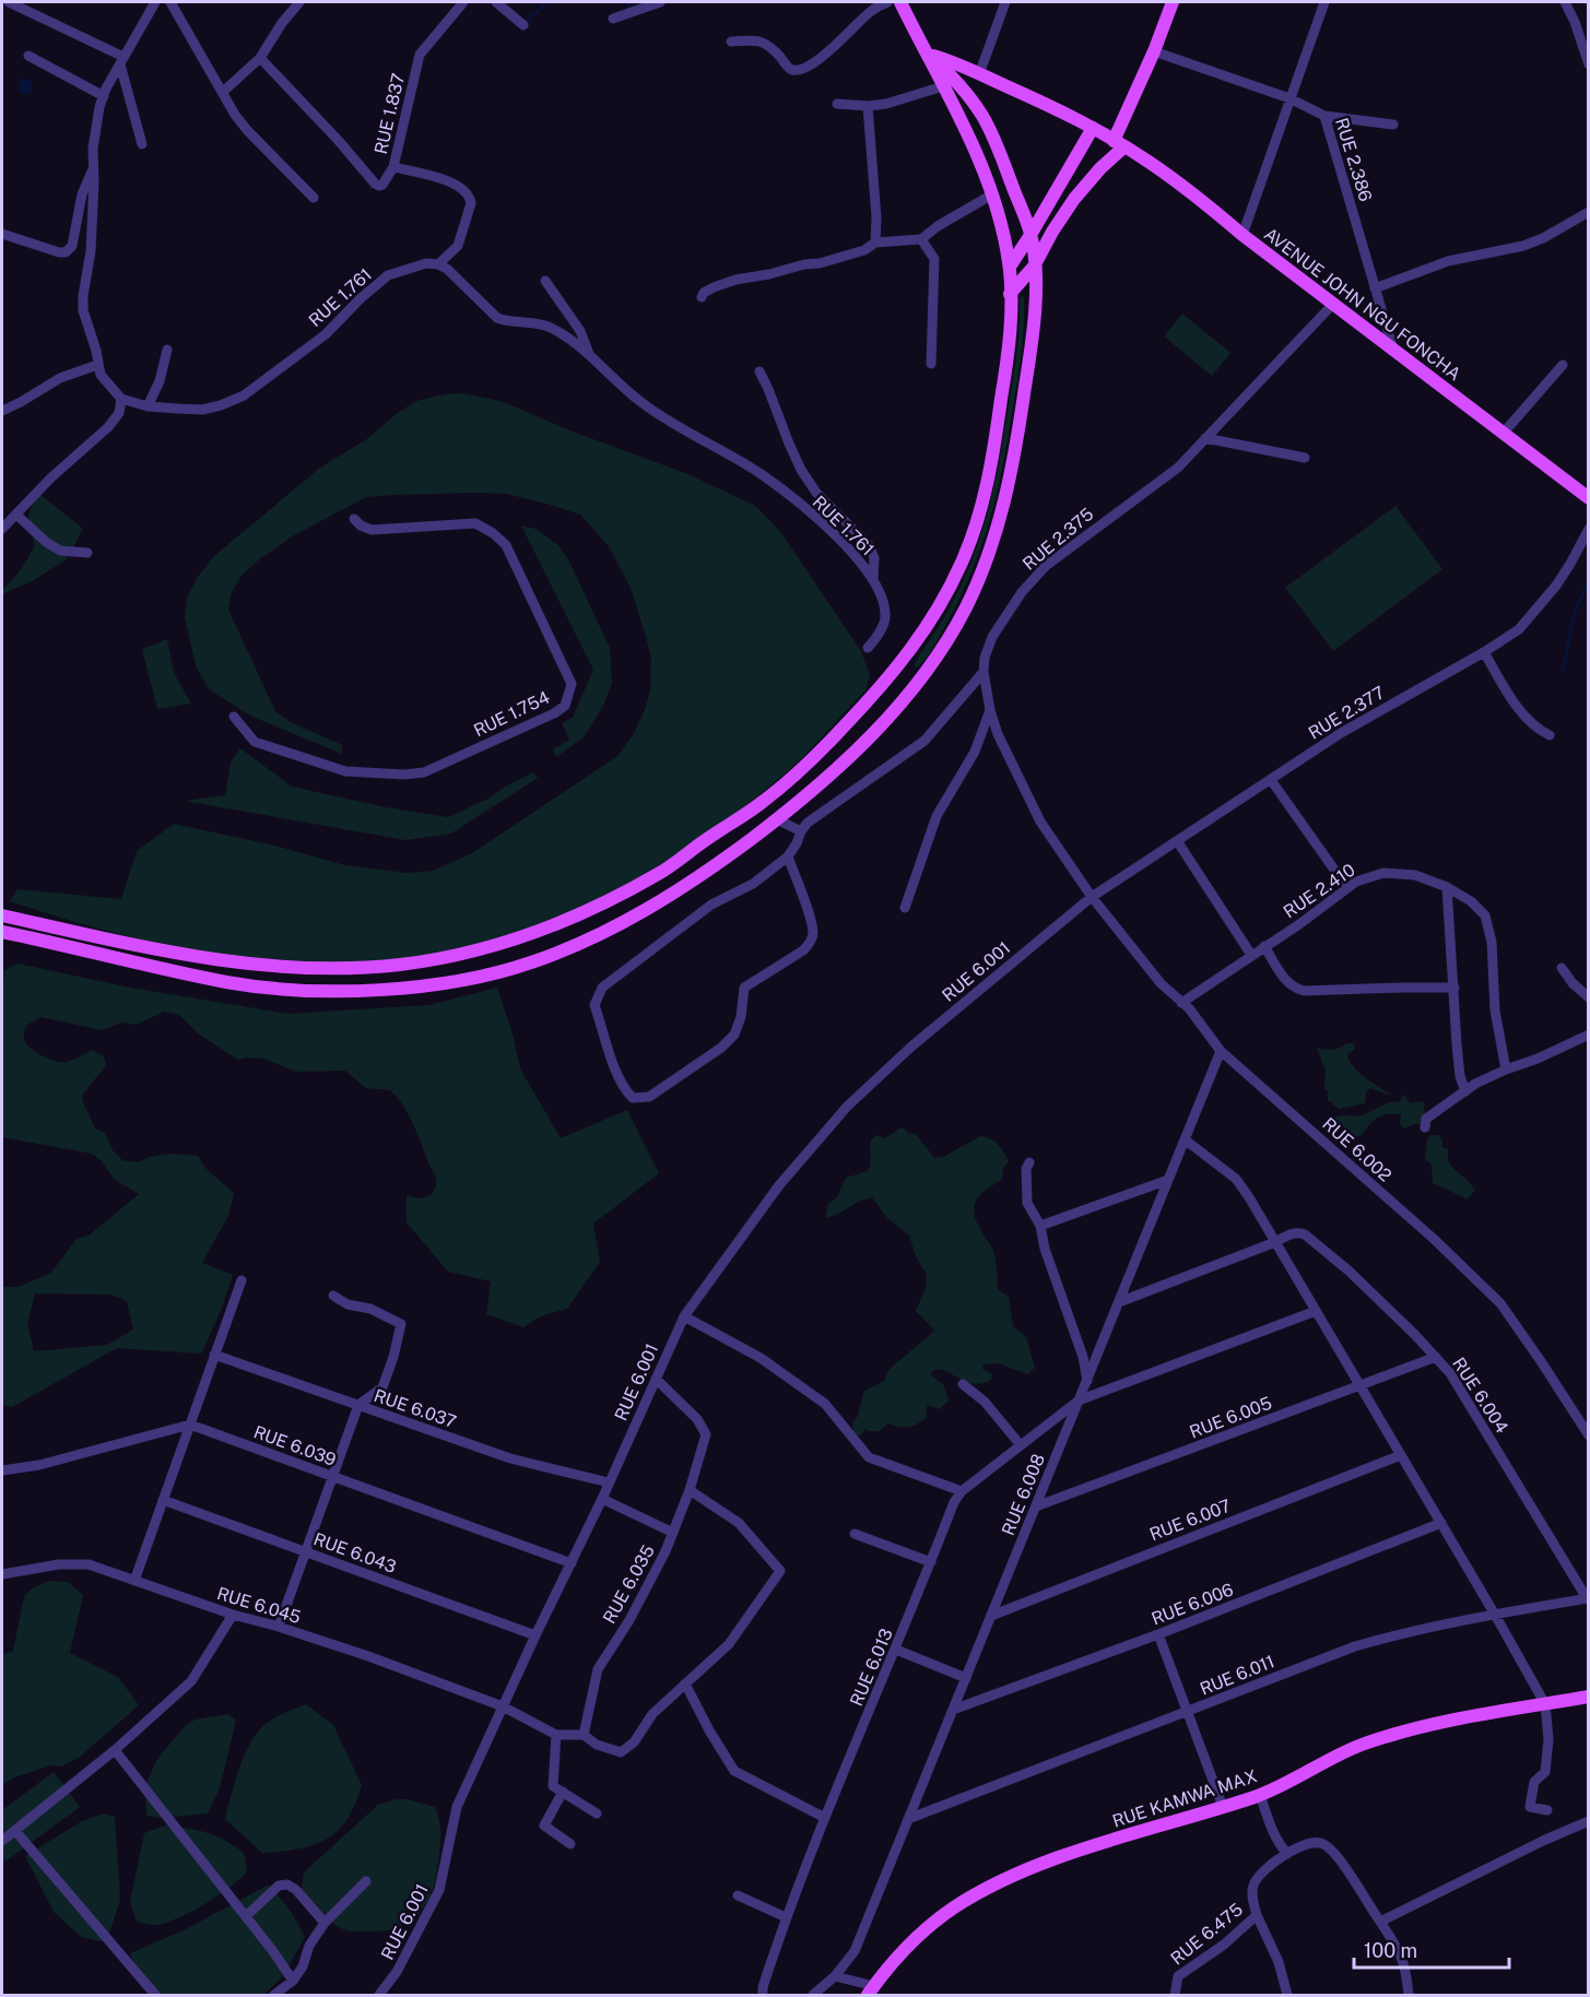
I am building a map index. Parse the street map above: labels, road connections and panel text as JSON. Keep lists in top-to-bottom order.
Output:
{
  "streets": {
    "main road": ["AVENUE JOHN NGU FONCHA", "RUE KAMWA MAX"],
    "street": [
      "RUE 1.837",
      "RUE 2.386",
      "RUE 1.761",
      "RUE 2.375",
      "RUE 2.377",
      "RUE 1.754",
      "RUE 2.410",
      "RUE 6.001",
      "RUE 6.002",
      "RUE 6.004",
      "RUE 6.037",
      "RUE 6.005",
      "RUE 6.039",
      "RUE 6.008",
      "RUE 6.007",
      "RUE 6.043",
      "RUE 6.035",
      "RUE 6.006",
      "RUE 6.045",
      "RUE 6.013",
      "RUE 6.011",
      "RUE 6.475"
    ]
  },
  "crossings": [
    ["RUE 2.386", "AVENUE JOHN NGU FONCHA"],
    ["AVENUE JOHN NGU FONCHA", "RUE 2.375"],
    ["RUE 2.375", "RUE 2.377"],
    ["RUE 2.375", "RUE 6.001"],
    ["RUE 2.375", "RUE 6.002"],
    ["RUE 2.377", "RUE 6.001"],
    ["RUE 2.377", "RUE 6.002"],
    ["RUE 2.410", "RUE 6.002"],
    ["RUE 6.001", "RUE 6.002"],
    ["RUE 6.001", "RUE 6.037"],
    ["RUE 6.001", "RUE 6.039"],
    ["RUE 6.001", "RUE 6.043"],
    ["RUE 6.001", "RUE 6.035"],
    ["RUE 6.001", "RUE 6.045"],
    ["RUE 6.002", "RUE 6.008"],
    ["RUE 6.004", "RUE 6.005"],
    ["RUE 6.004", "RUE 6.011"],
    ["RUE 6.005", "RUE 6.008"],
    ["RUE 6.008", "RUE 6.007"],
    ["RUE 6.008", "RUE 6.006"],
    ["RUE 6.008", "RUE 6.013"],
    ["RUE 6.008", "RUE 6.011"]
  ],
  "scale_bar": "100 m"
}
